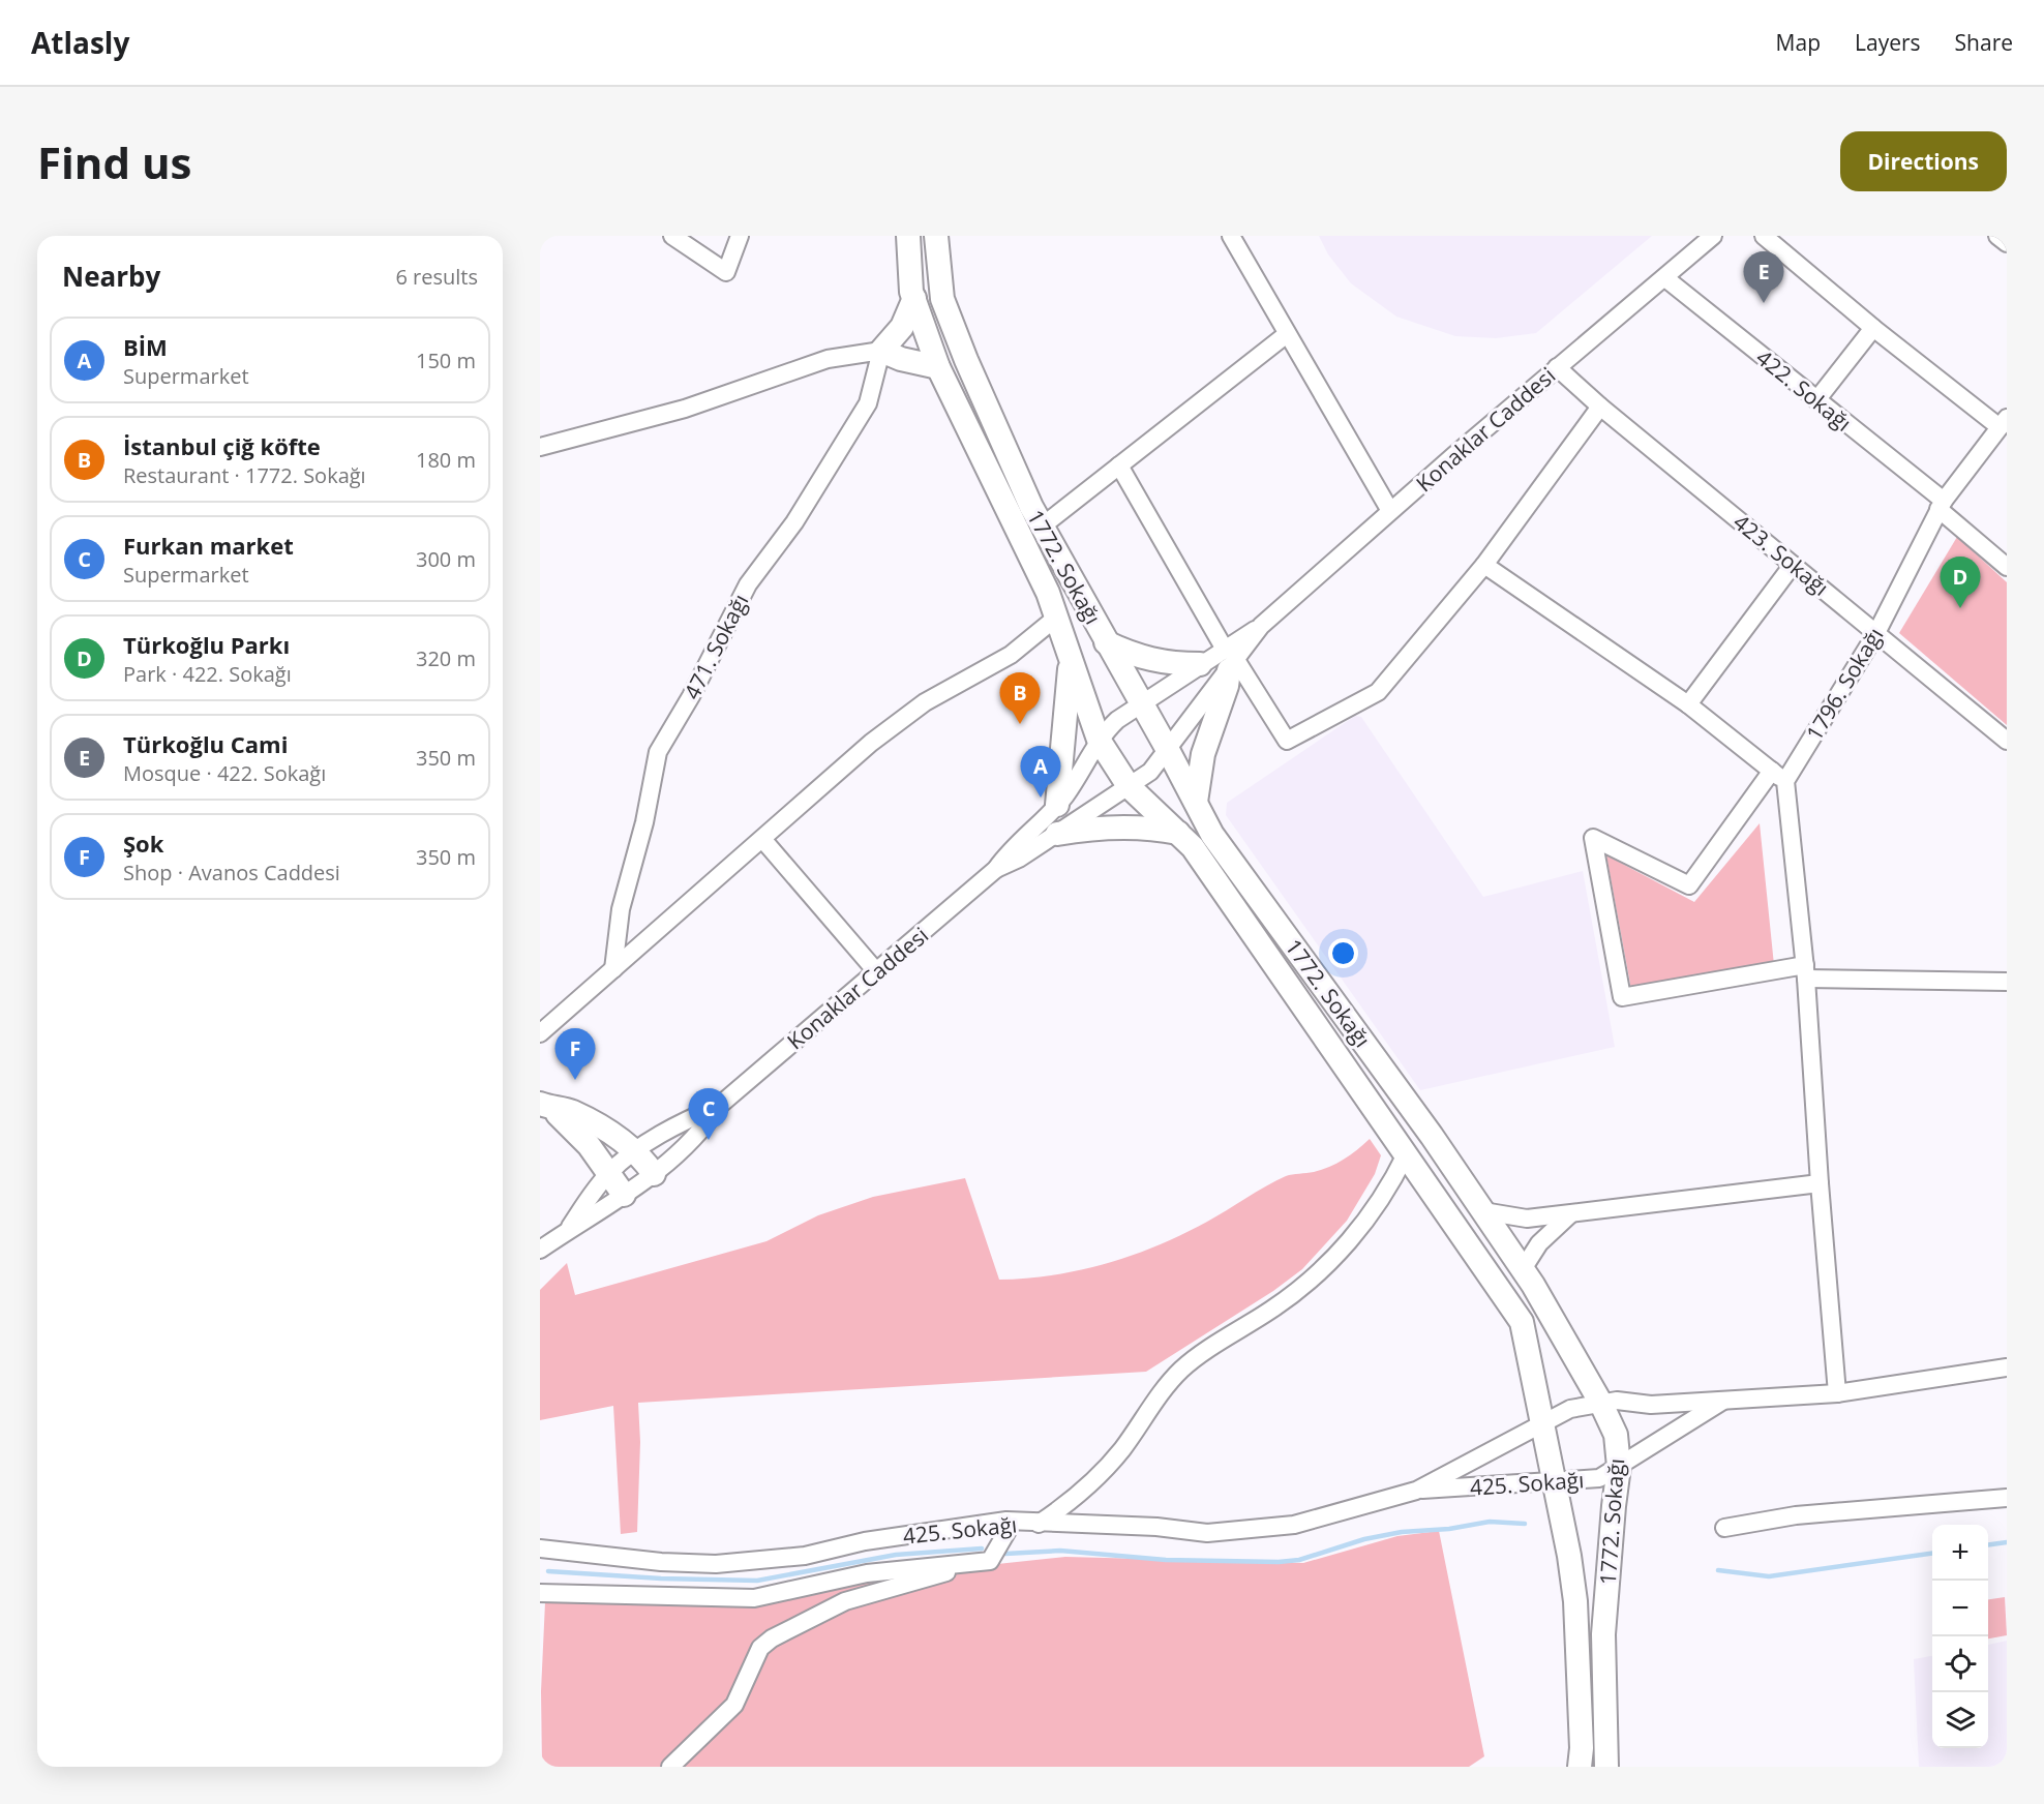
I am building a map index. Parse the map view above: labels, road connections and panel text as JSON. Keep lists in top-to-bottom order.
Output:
{
  "streets": {
    "street": [
      "422. Sokağı",
      "Konaklar Caddesi",
      "423. Sokağı",
      "1772. Sokağı",
      "471. Sokağı",
      "1796. Sokağı",
      "425. Sokağı"
    ]
  },
  "crossings": [
    ["422. Sokağı", "Konaklar Caddesi"],
    ["422. Sokağı", "1796. Sokağı"],
    ["Konaklar Caddesi", "423. Sokağı"],
    ["Konaklar Caddesi", "1772. Sokağı"],
    ["423. Sokağı", "1796. Sokağı"],
    ["1772. Sokağı", "425. Sokağı"]
  ],
  "page": {
    "header": "Atlasly",
    "nav": ["Map", "Layers", "Share"],
    "buttons": "Directions",
    "title": "Find us",
    "heading": ["Nearby", "6 results"],
    "pins": [
      "E",
      "D",
      "B",
      "A",
      "F",
      "C"
    ],
    "list": [
      {
        "mark": "A",
        "name": "BİM",
        "note": "Supermarket",
        "value": "150 m"
      },
      {
        "mark": "B",
        "name": "İstanbul çiğ köfte",
        "note": "Restaurant · 1772. Sokağı",
        "value": "180 m"
      },
      {
        "mark": "C",
        "name": "Furkan market",
        "note": "Supermarket",
        "value": "300 m"
      },
      {
        "mark": "D",
        "name": "Türkoğlu Parkı",
        "note": "Park · 422. Sokağı",
        "value": "320 m"
      },
      {
        "mark": "E",
        "name": "Türkoğlu Cami",
        "note": "Mosque · 422. Sokağı",
        "value": "350 m"
      },
      {
        "mark": "F",
        "name": "Şok",
        "note": "Shop · Avanos Caddesi",
        "value": "350 m"
      }
    ],
    "map_buttons": ["+", "−"]
  }
}
